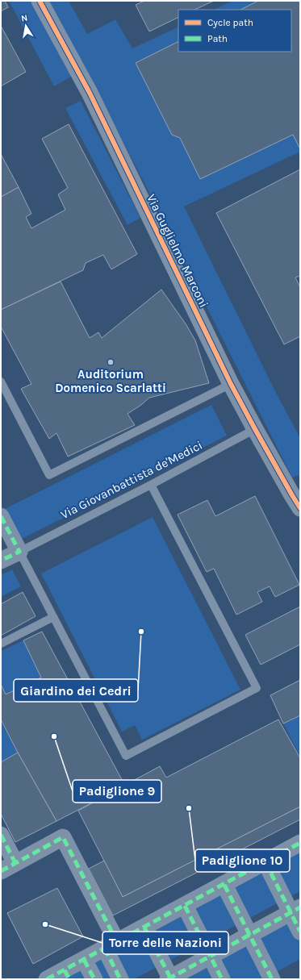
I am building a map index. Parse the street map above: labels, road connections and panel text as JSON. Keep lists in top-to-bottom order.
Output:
{
  "streets": {
    "street": ["Via Guglielmo Marconi"],
    "lane": ["Via Giovanbattista de'Medici"]
  },
  "crossings": [
    ["Via Guglielmo Marconi", "Via Giovanbattista de'Medici"]
  ],
  "places": [
    "Auditorium Domenico Scarlatti",
    "Giardino dei Cedri",
    "Padiglione 9",
    "Padiglione 10",
    "Torre delle Nazioni"
  ],
  "legend": ["Cycle path", "Path"],
  "north": "top"
}
